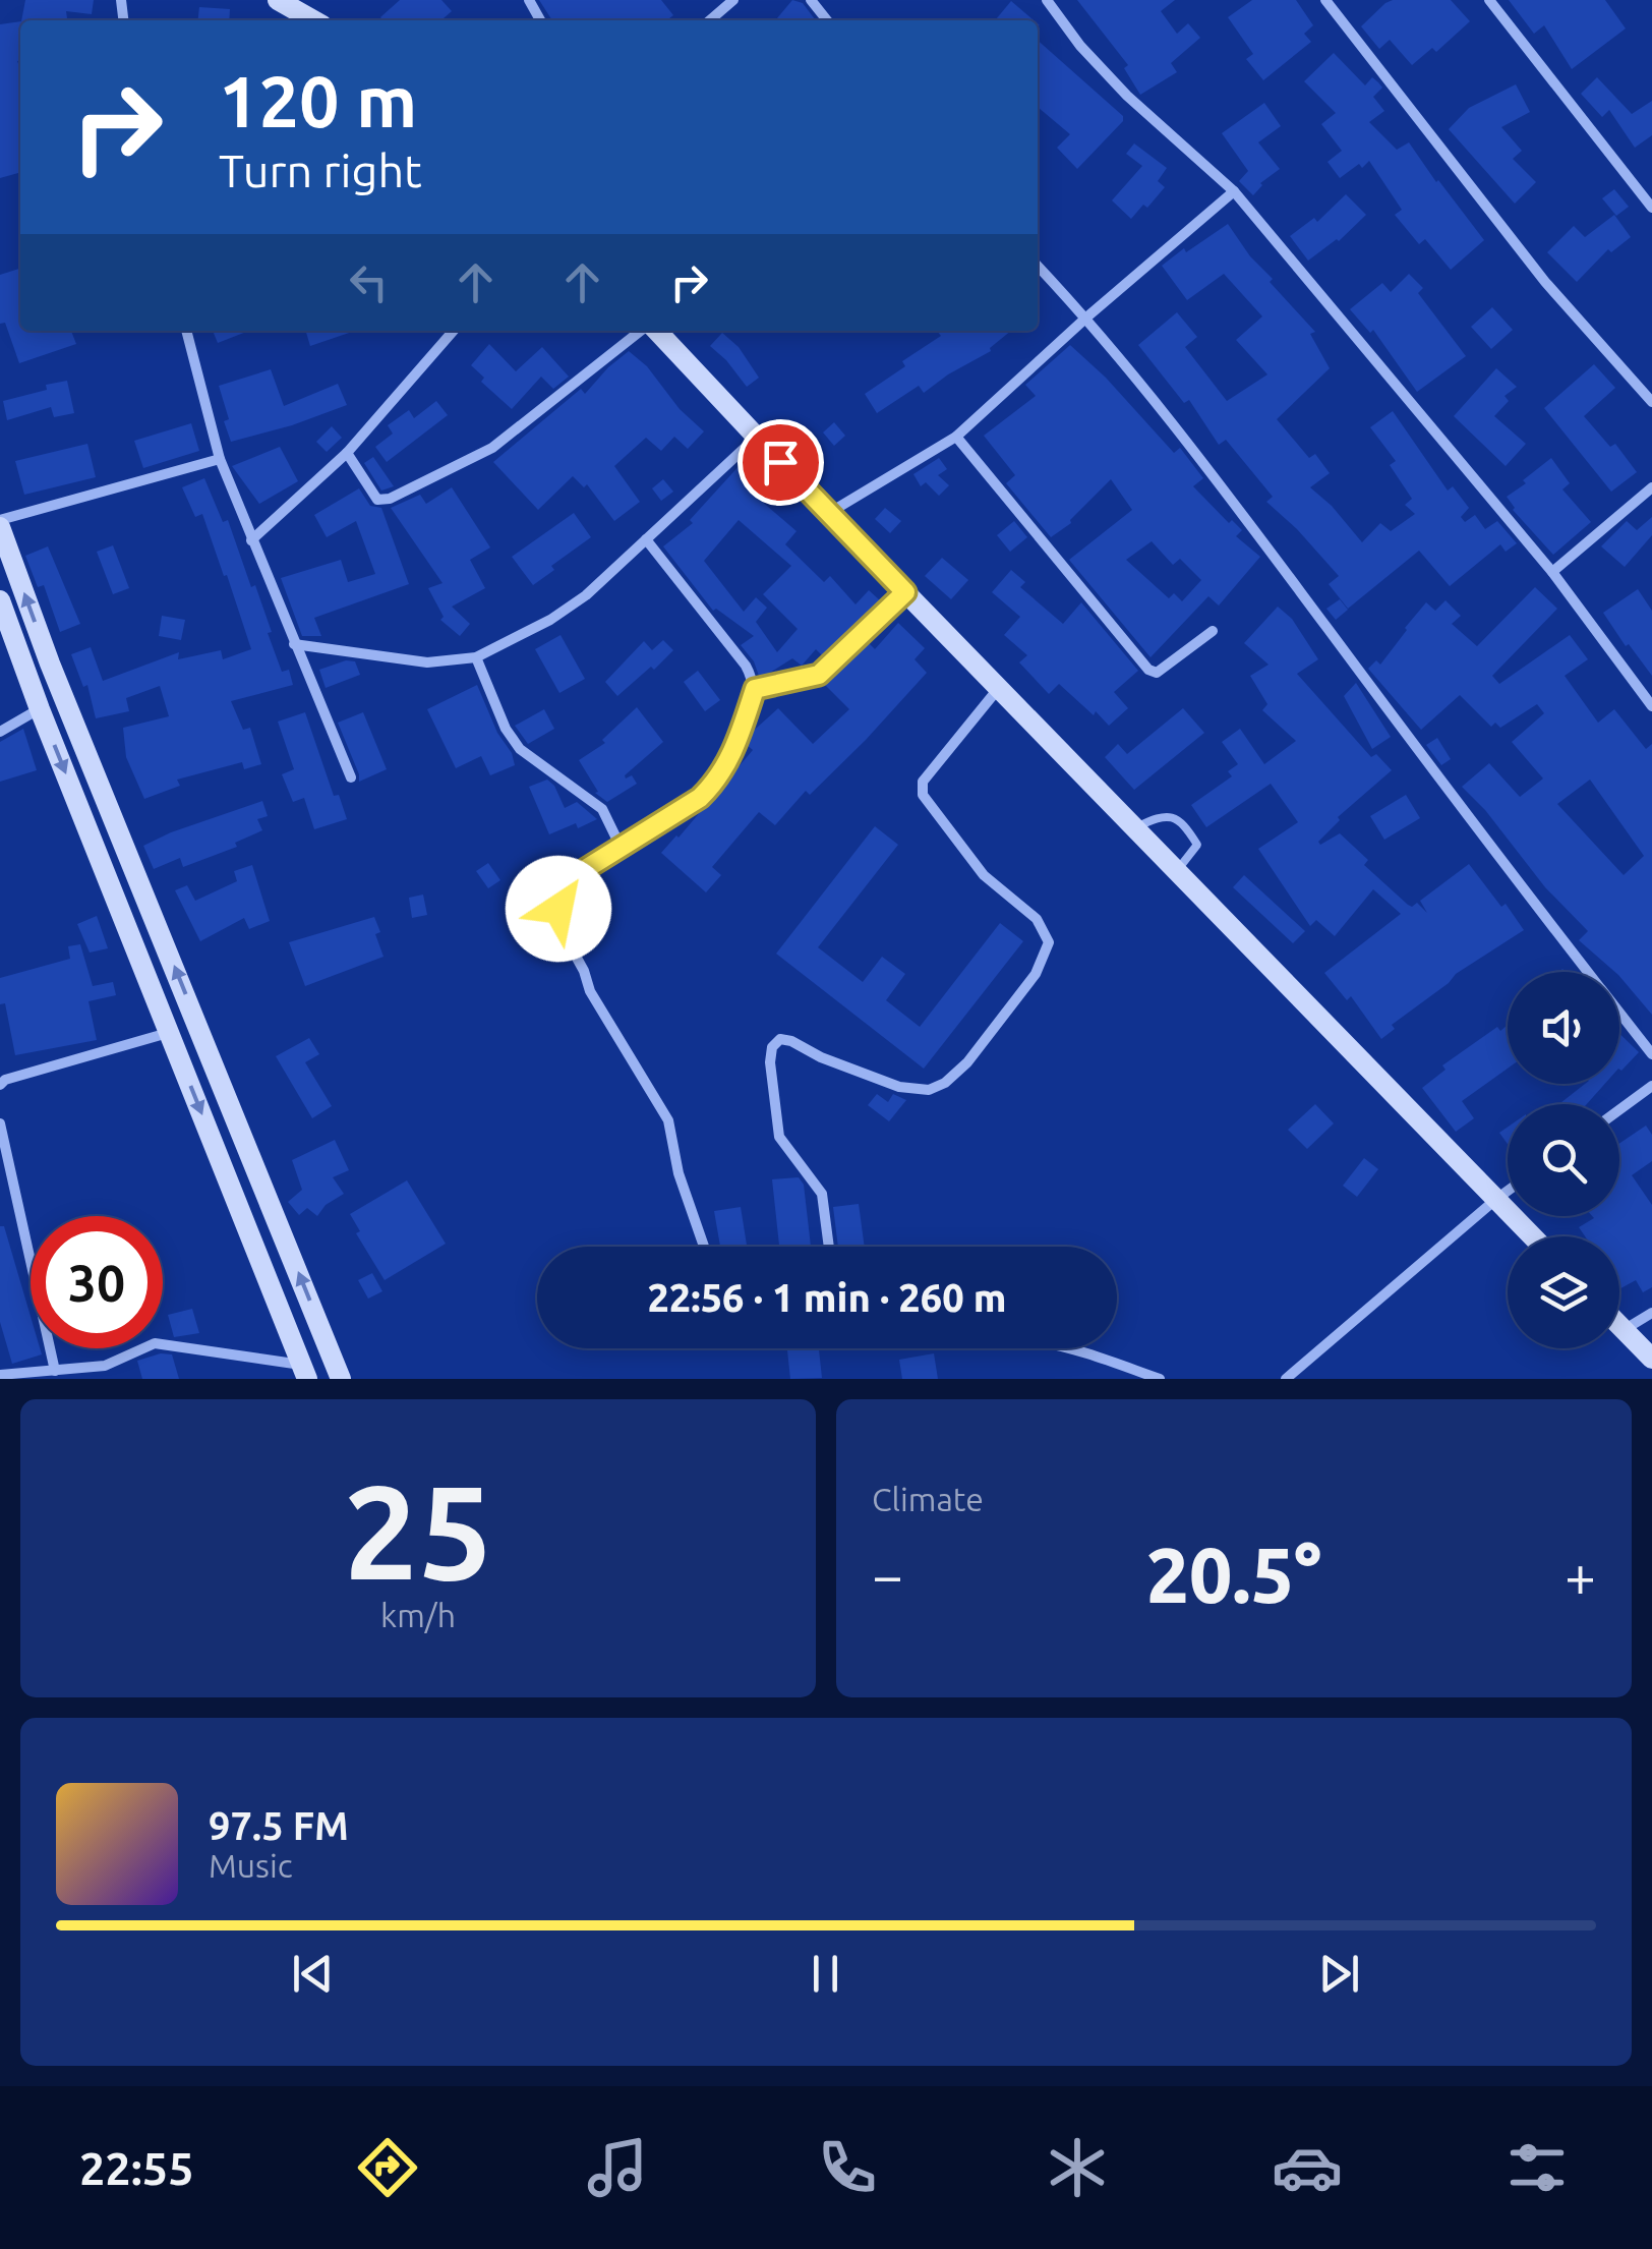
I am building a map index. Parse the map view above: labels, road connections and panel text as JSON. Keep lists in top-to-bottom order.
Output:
{
  "page": {
    "turn": ["120 m", "Turn right"],
    "limit": "30",
    "trip": "22:56 · 1 min · 260 m",
    "tile": [
      ["25", "km/h"],
      "Climate"
    ],
    "heat": ["−", "20.5°", "+"],
    "song": ["97.5 FM", "Music"],
    "tabs": "22:55"
  }
}
